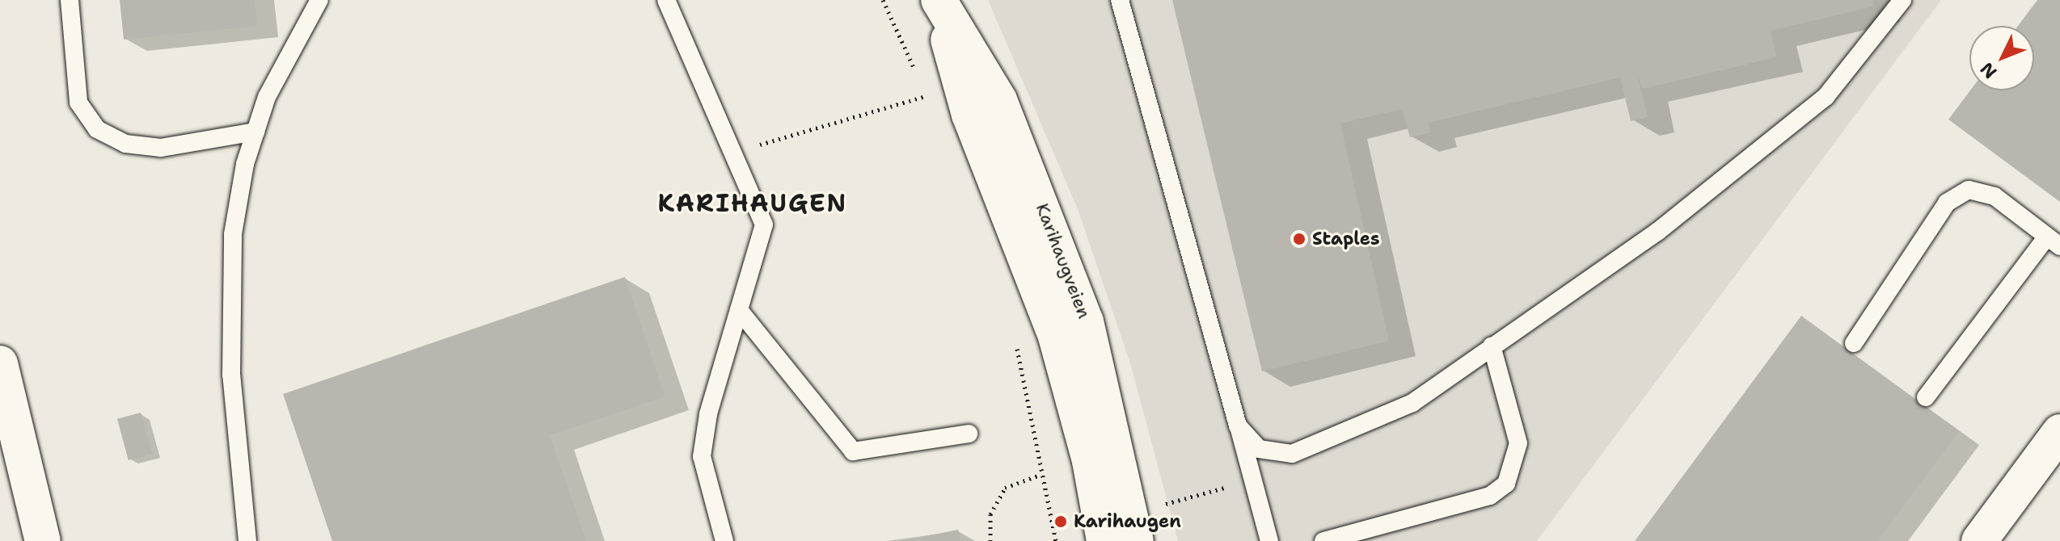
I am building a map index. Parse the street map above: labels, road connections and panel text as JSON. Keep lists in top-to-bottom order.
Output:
{
  "streets": {
    "main road": ["Karihaugveien"]
  },
  "districts": ["KARIHAUGEN"],
  "places": ["Staples", "Karihaugen"],
  "north": "bottom left"
}
